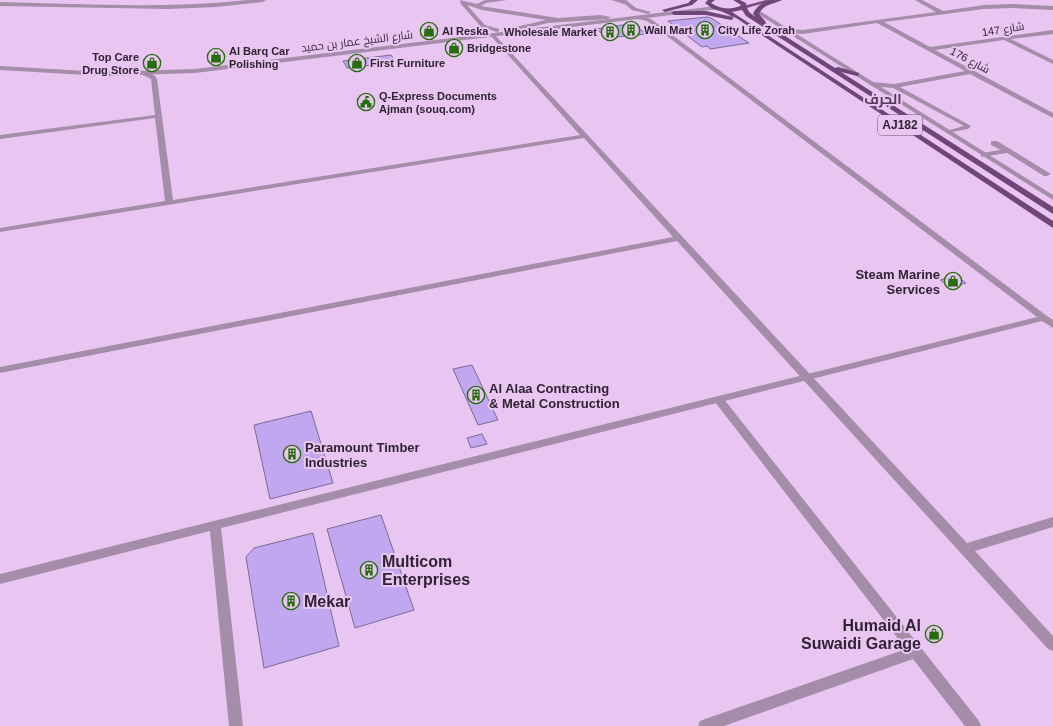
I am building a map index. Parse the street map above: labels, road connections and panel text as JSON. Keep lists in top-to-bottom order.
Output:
{
  "streets": {
    "highway": ["AJ182"],
    "street": ["شارع 147", "شارع الشيخ عمار بن حميد", "شارع 176"]
  },
  "crossings": [
    ["شارع 147", "شارع 176"],
    ["شارع الشيخ عمار بن حميد", "AJ182"]
  ],
  "districts": ["الجرف"],
  "places": {
    "building": [
      "Wall Mart",
      "City Life Zorah",
      "Wholesale Market",
      "Al Alaa Contracting & Metal Construction",
      "Paramount Timber Industries",
      "Multicom Enterprises",
      "Mekar"
    ],
    "shop": [
      "Al Reska",
      "Bridgestone",
      "Al Barq Car Polishing",
      "Top Care Drug Store",
      "First Furniture",
      "Steam Marine Services",
      "Humaid Al Suwaidi Garage"
    ],
    "public building": ["Q-Express Documents Ajman (souq.com)"]
  }
}
